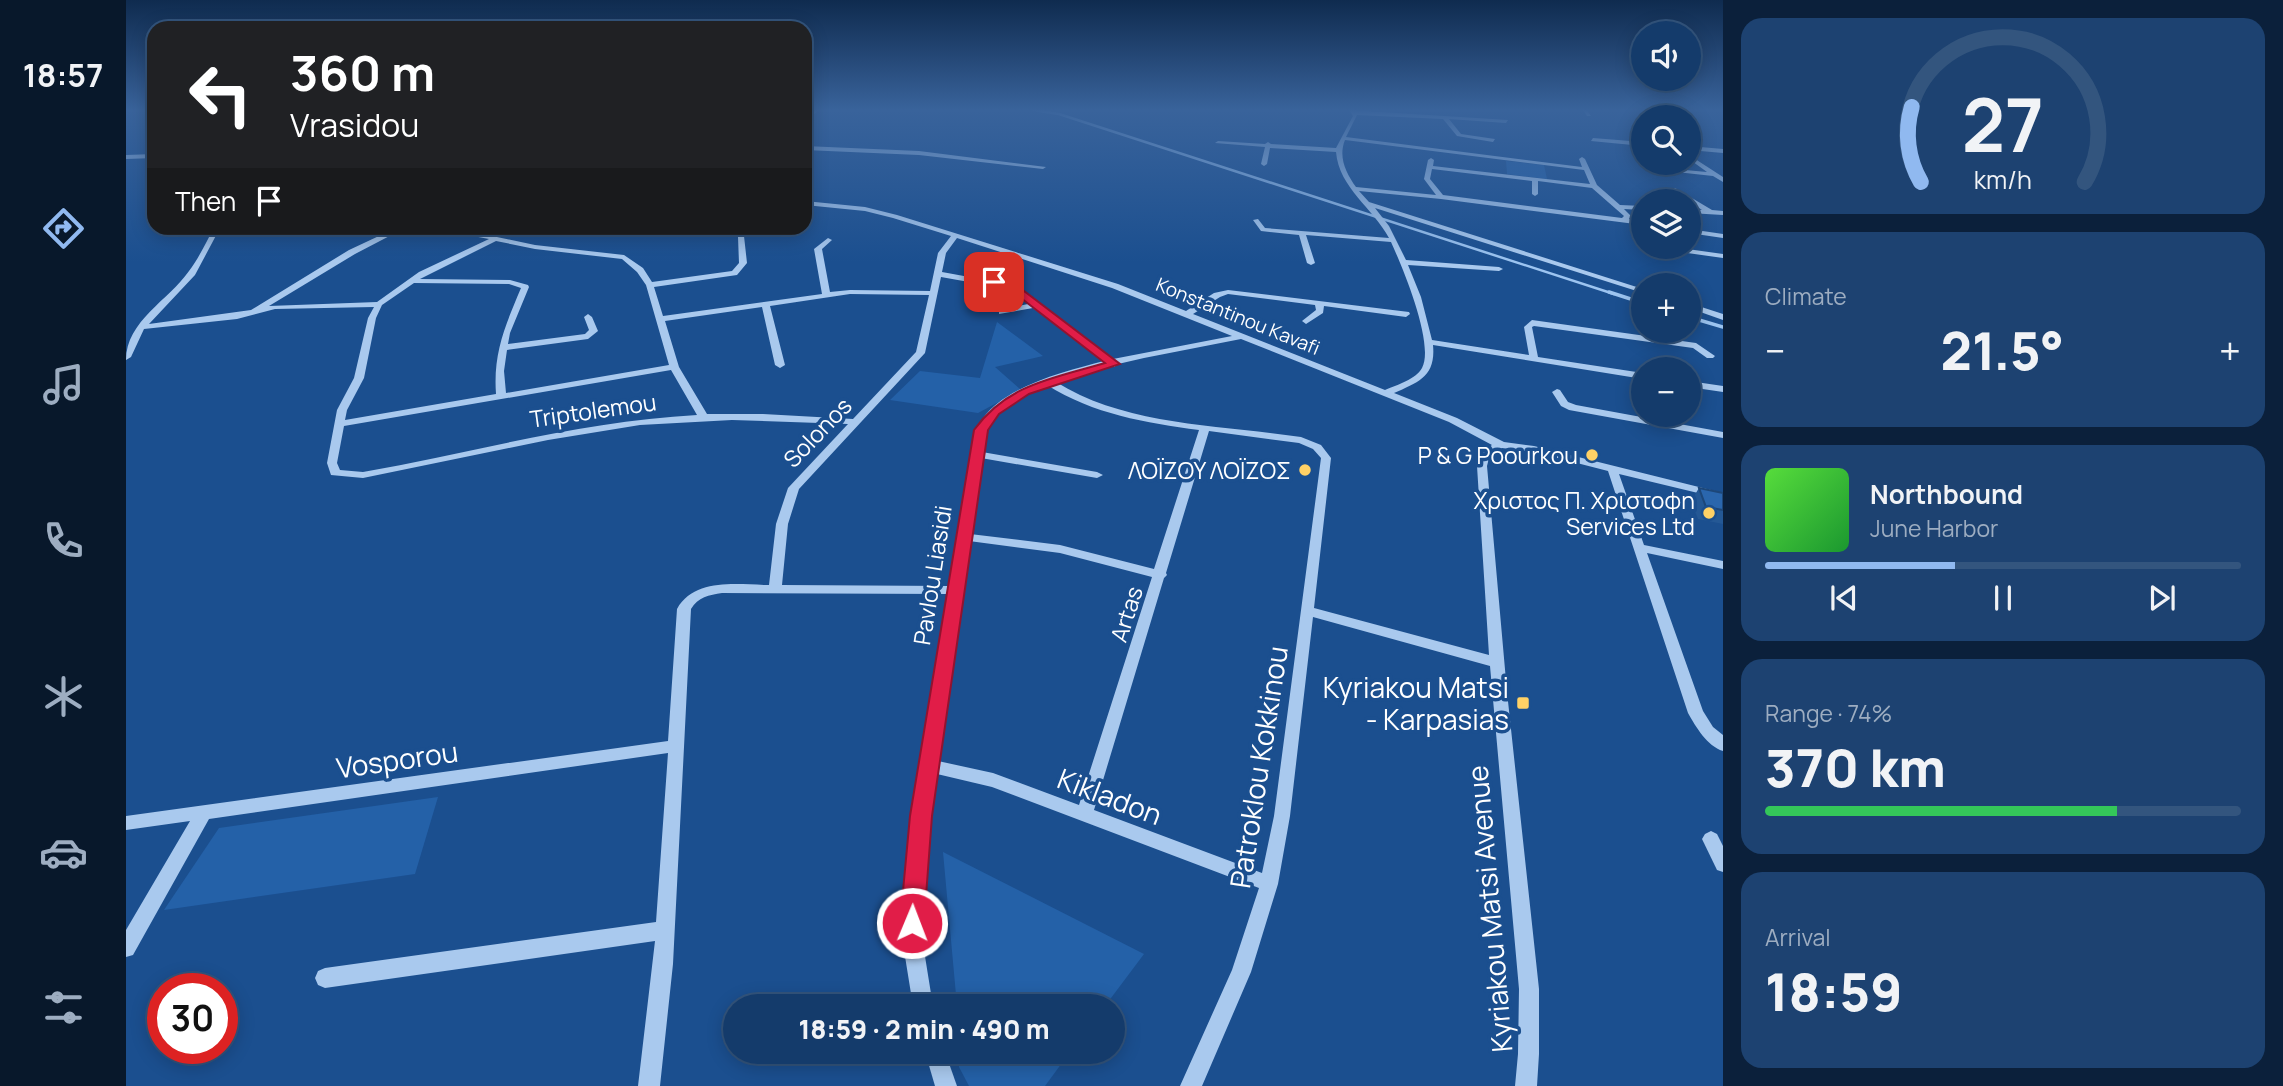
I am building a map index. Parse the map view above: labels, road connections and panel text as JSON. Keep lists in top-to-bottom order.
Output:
{
  "streets": {
    "street": [
      "Konstantinou Kavafi",
      "Triptolemou",
      "Solonos",
      "Pavlou Liasidi",
      "Artas",
      "Vosporou",
      "Patroklou Kokkinou",
      "Kikladon",
      "Kyriakou Matsi Avenue"
    ]
  },
  "crossings": [
    ["Konstantinou Kavafi", "Solonos"],
    ["Konstantinou Kavafi", "Pavlou Liasidi"],
    ["Konstantinou Kavafi", "Kyriakou Matsi Avenue"],
    ["Triptolemou", "Solonos"],
    ["Pavlou Liasidi", "Kikladon"],
    ["Artas", "Patroklou Kokkinou"],
    ["Artas", "Kikladon"],
    ["Patroklou Kokkinou", "Kikladon"]
  ],
  "places": {
    "other": ["P & G Poourkou", "ΛΟΪΖΟΥ ΛΟΪΖΟΣ", "Χριστος Π. Χριστοφη Services Ltd"],
    "transit": ["Kyriakou Matsi - Karpasias"]
  },
  "page": {
    "tabs": "18:57",
    "map_buttons": ["+", "−"],
    "turn": ["360 m", "Vrasidou"],
    "then": "Then",
    "tile": [
      "Climate",
      ["Range · 74%", "370 km"],
      ["Arrival", "18:59"]
    ],
    "heat": ["−", "21.5°", "+"],
    "song": ["Northbound", "June Harbor"],
    "limit": "30",
    "trip": "18:59 · 2 min · 490 m",
    "gauge": ["27", "km/h"]
  }
}
